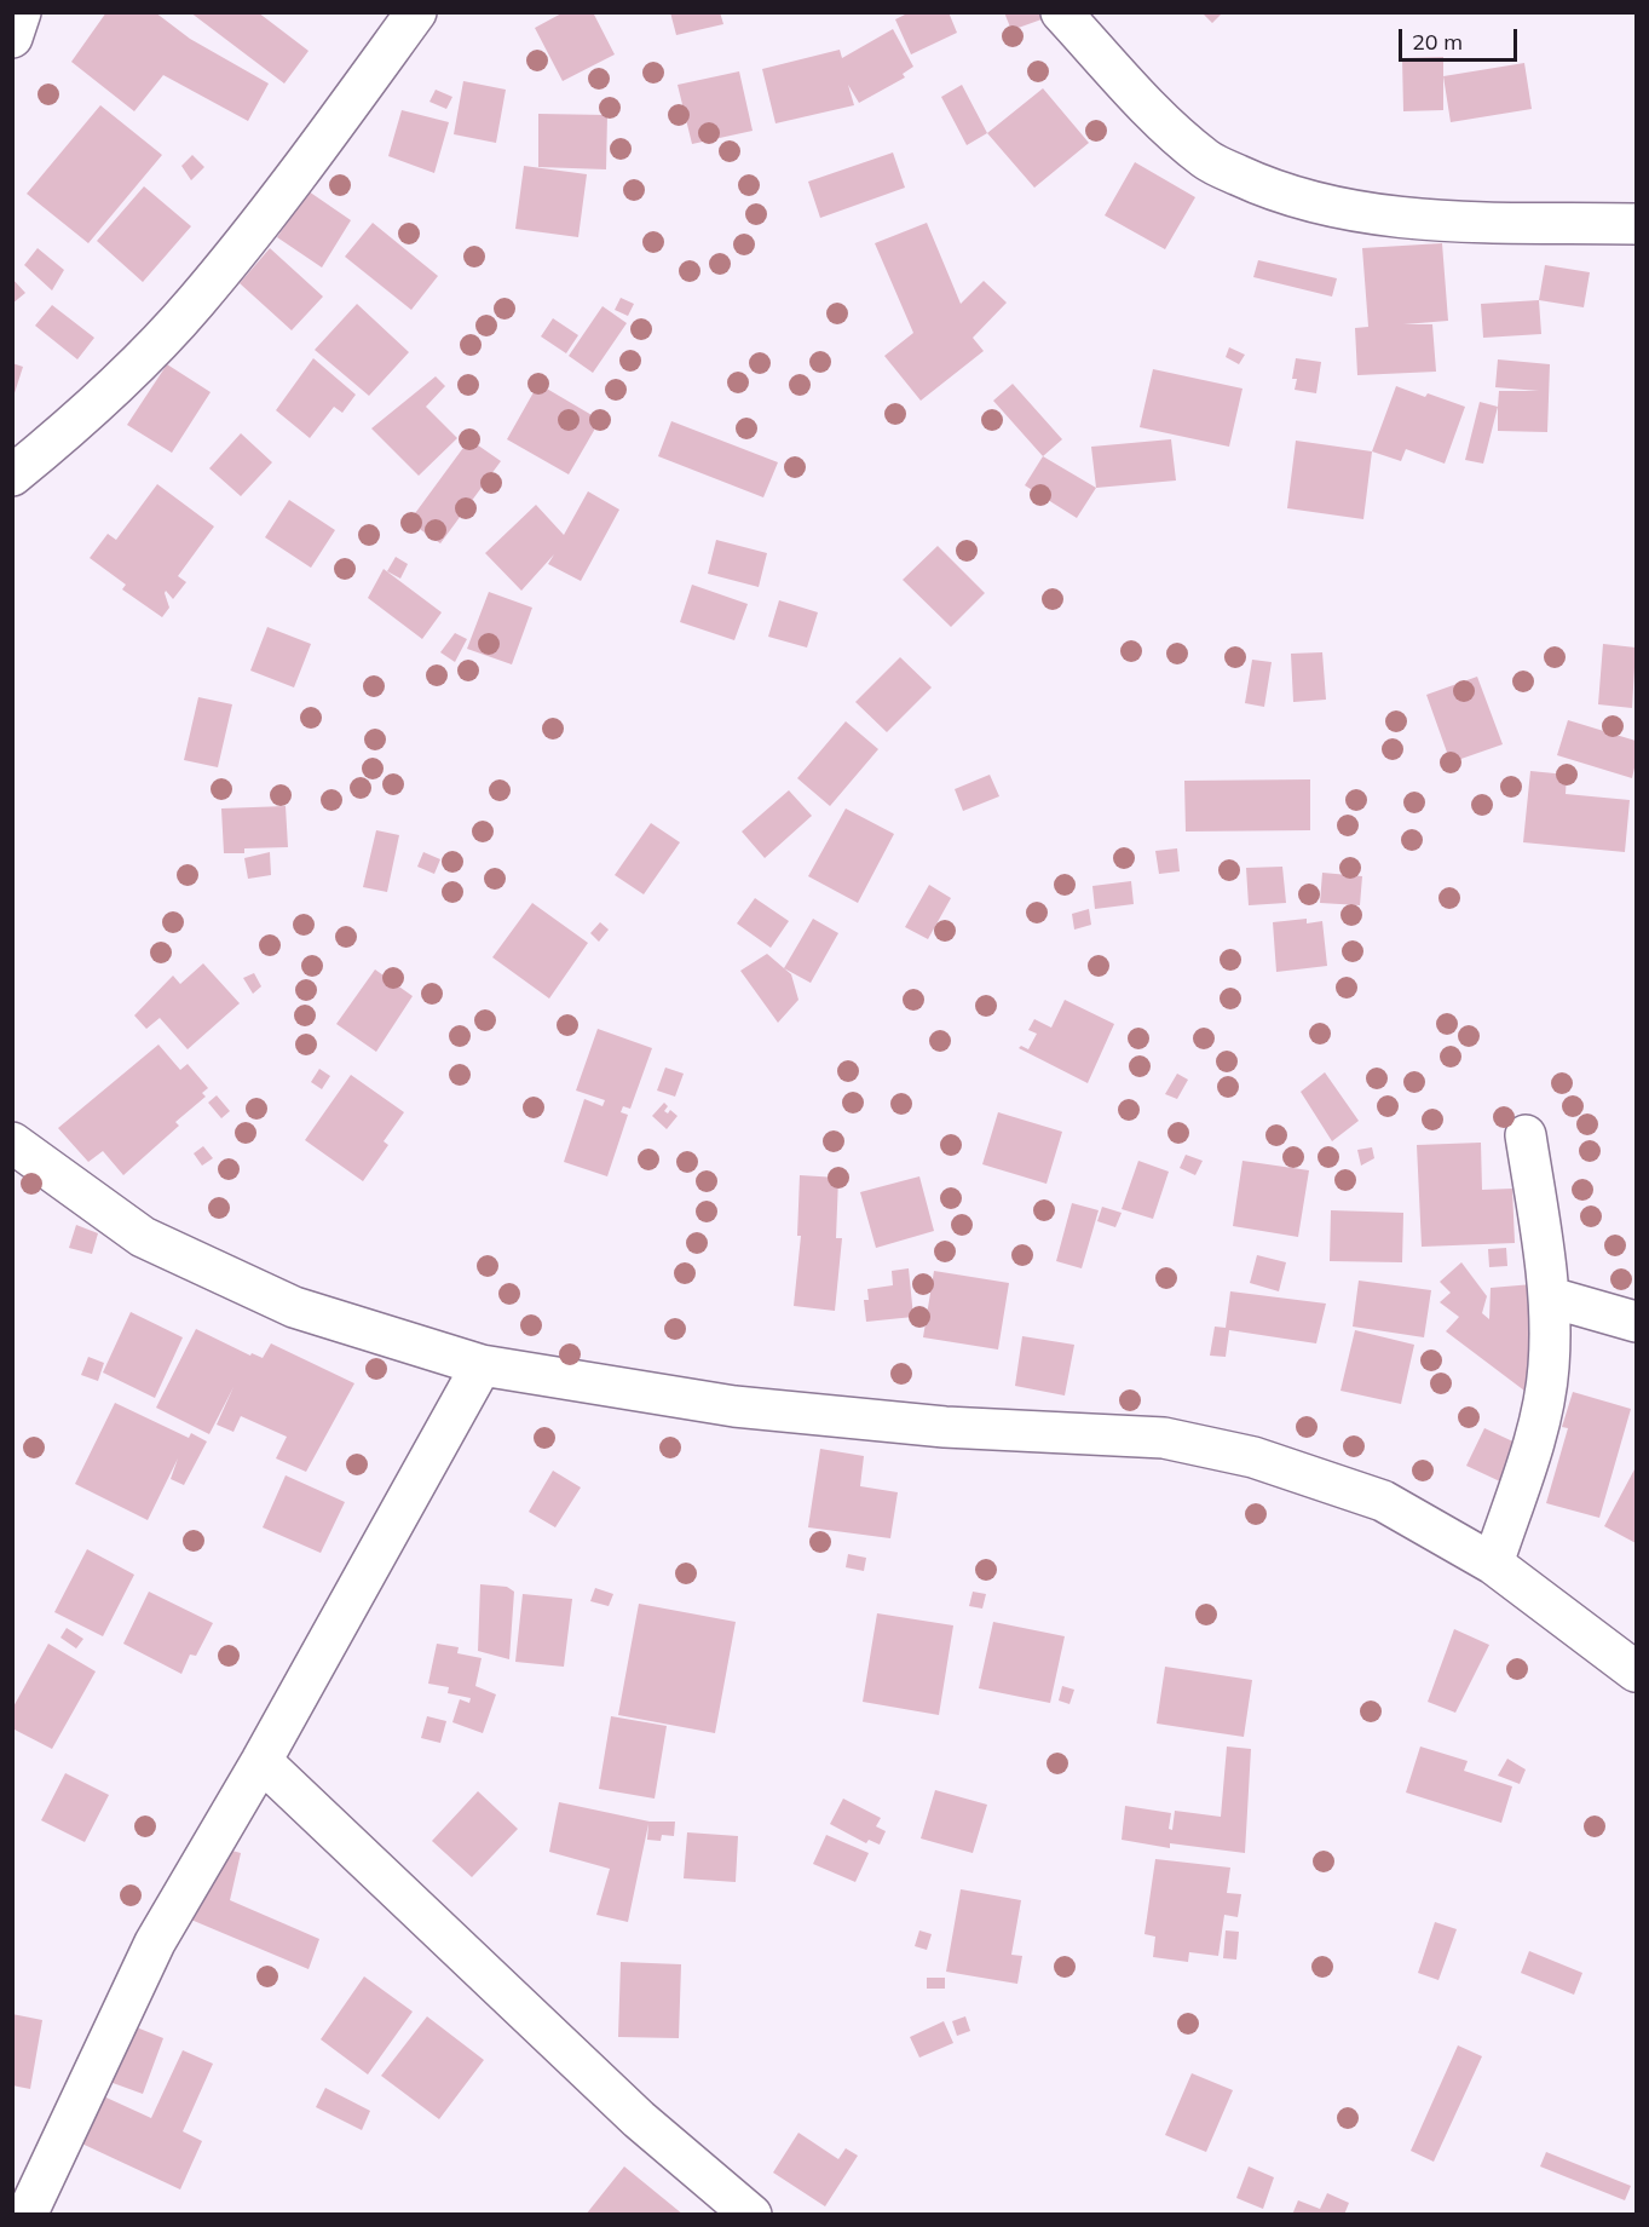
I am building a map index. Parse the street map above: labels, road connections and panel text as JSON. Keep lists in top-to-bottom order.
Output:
{
  "scale_bar": "20 m"
}
